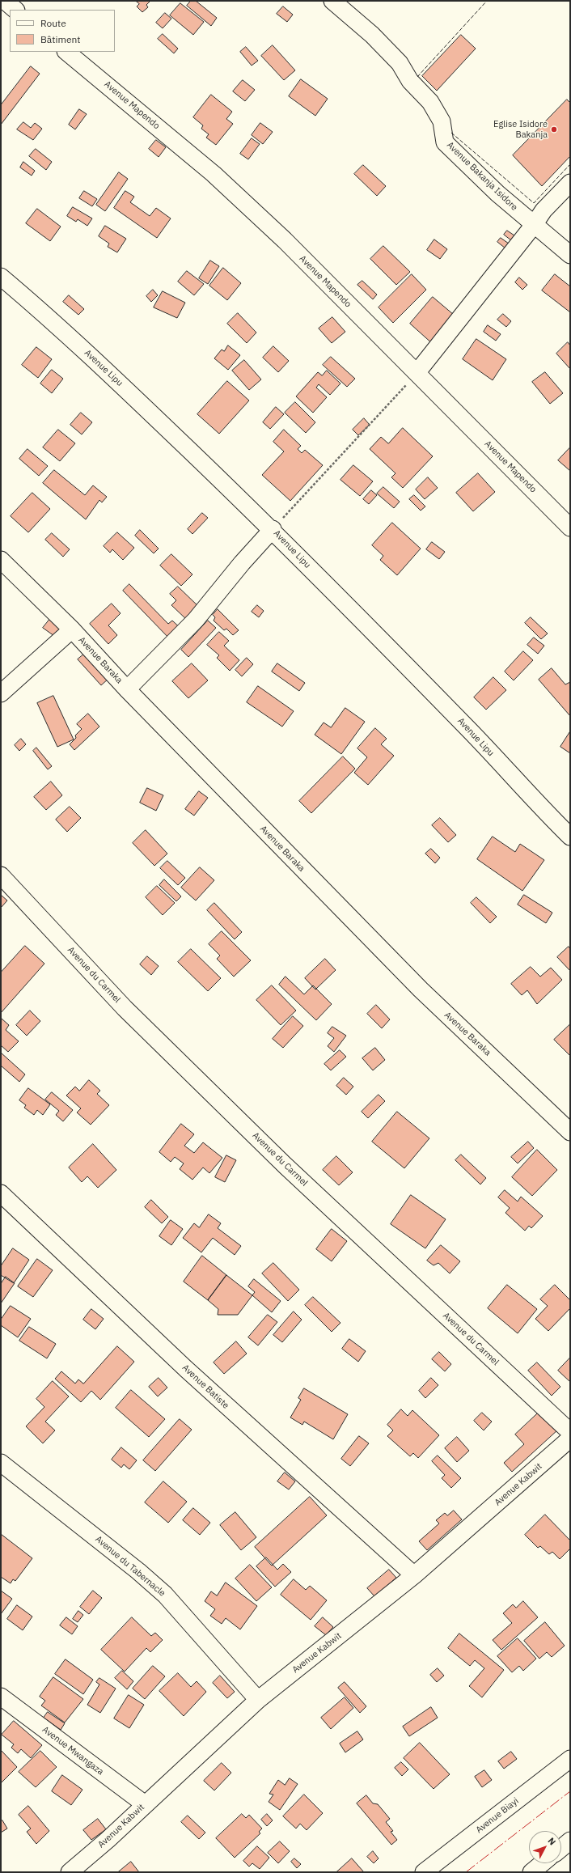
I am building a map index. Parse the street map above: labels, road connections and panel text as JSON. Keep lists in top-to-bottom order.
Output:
{
  "streets": {
    "street": [
      "Avenue Mapendo",
      "Avenue Bakanja Isidore",
      "Avenue Lipu",
      "Avenue Baraka",
      "Avenue du Carmel",
      "Avenue Batiste",
      "Avenue Kabwit",
      "Avenue du Tabernacle",
      "Avenue Mwangaza",
      "Avenue Biayi"
    ]
  },
  "crossings": [
    ["Avenue Batiste", "Avenue Kabwit"],
    ["Avenue Kabwit", "Avenue du Tabernacle"],
    ["Avenue Kabwit", "Avenue Mwangaza"]
  ],
  "places": ["Eglise Isidore Bakanja"],
  "legend": ["Route", "Bâtiment"],
  "north": "top right"
}
